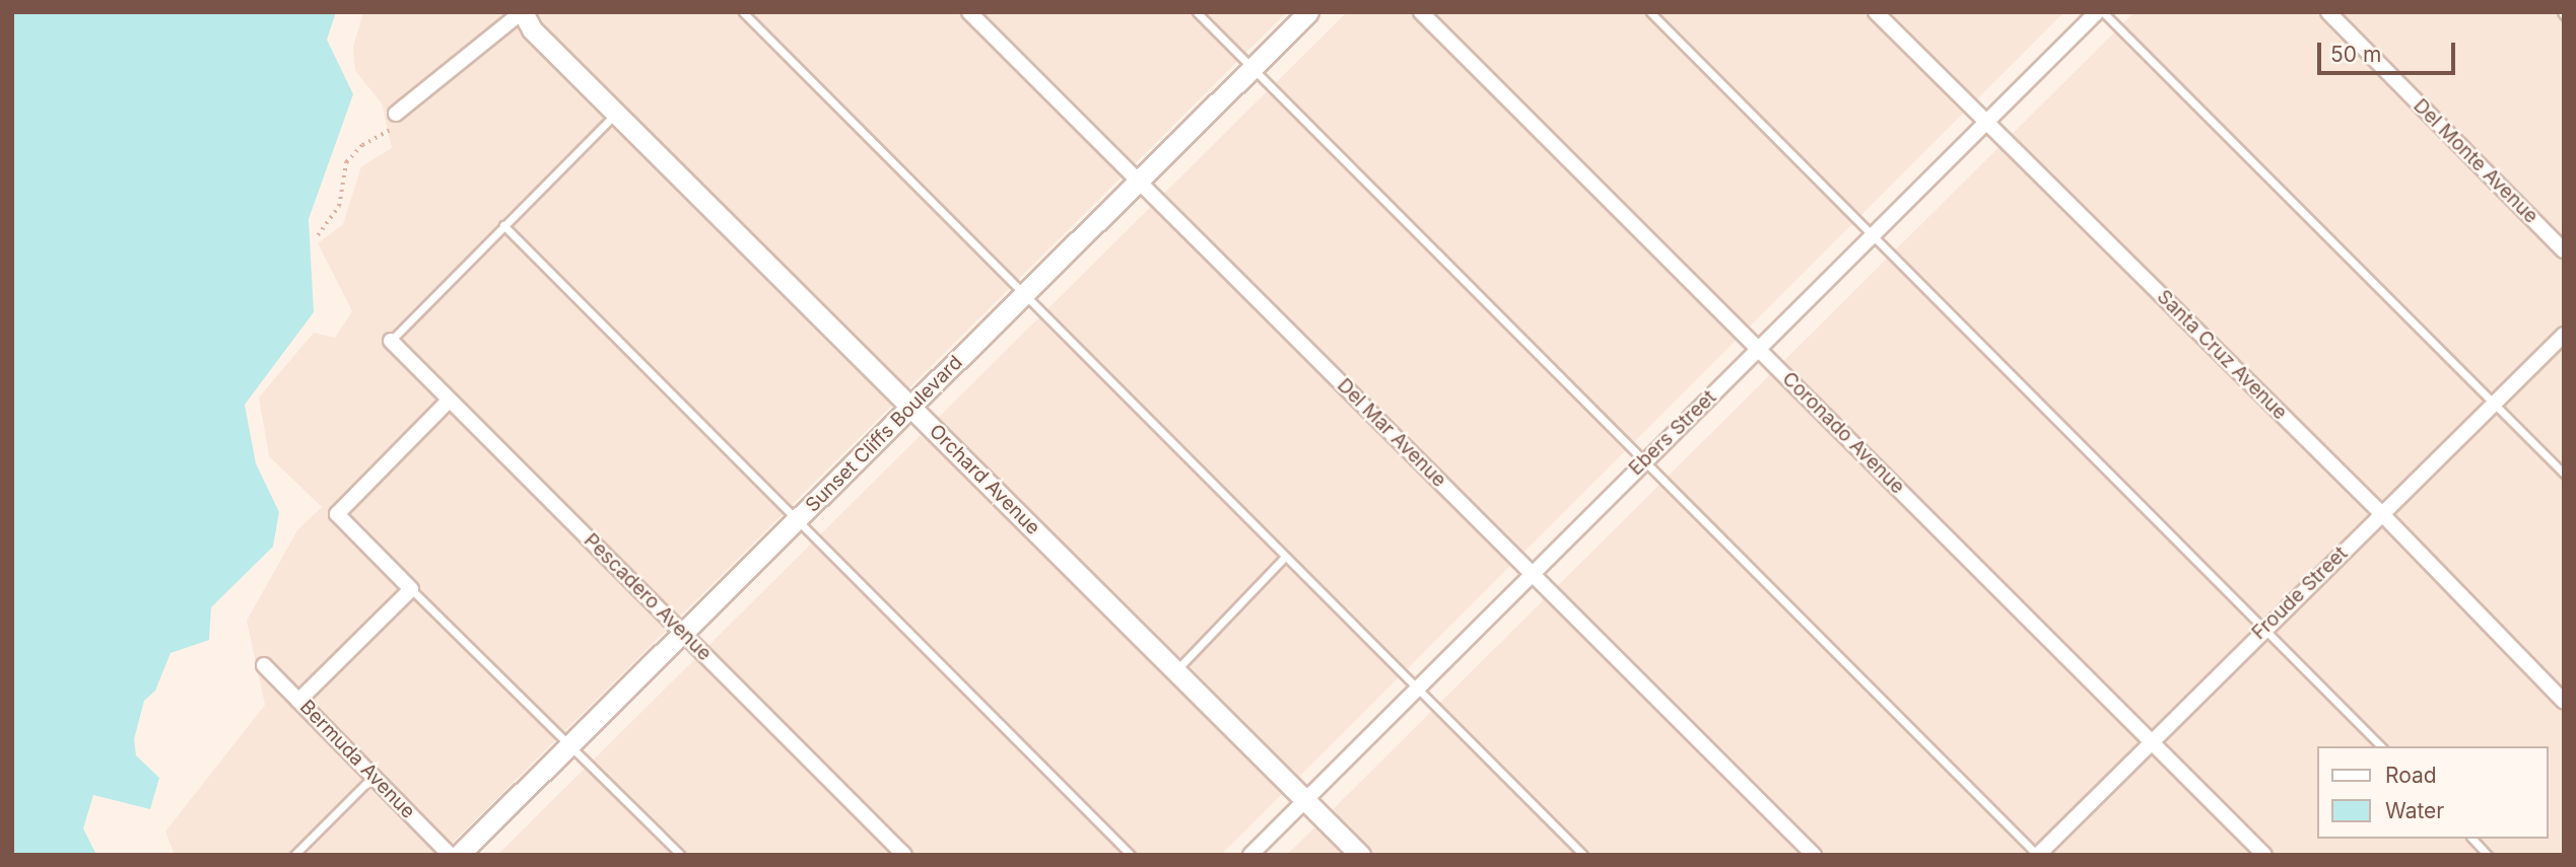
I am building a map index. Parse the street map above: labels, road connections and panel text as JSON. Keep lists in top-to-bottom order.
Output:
{
  "streets": {
    "main road": ["Sunset Cliffs Boulevard", "Orchard Avenue"],
    "street": [
      "Del Monte Avenue",
      "Santa Cruz Avenue",
      "Del Mar Avenue",
      "Ebers Street",
      "Coronado Avenue",
      "Froude Street",
      "Pescadero Avenue",
      "Bermuda Avenue"
    ]
  },
  "crossings": [
    ["Santa Cruz Avenue", "Ebers Street"],
    ["Santa Cruz Avenue", "Froude Street"],
    ["Del Mar Avenue", "Ebers Street"],
    ["Del Mar Avenue", "Sunset Cliffs Boulevard"],
    ["Ebers Street", "Coronado Avenue"],
    ["Ebers Street", "Orchard Avenue"],
    ["Coronado Avenue", "Froude Street"],
    ["Sunset Cliffs Boulevard", "Orchard Avenue"],
    ["Sunset Cliffs Boulevard", "Pescadero Avenue"]
  ],
  "legend": ["Road", "Water"],
  "scale_bar": "50 m"
}
